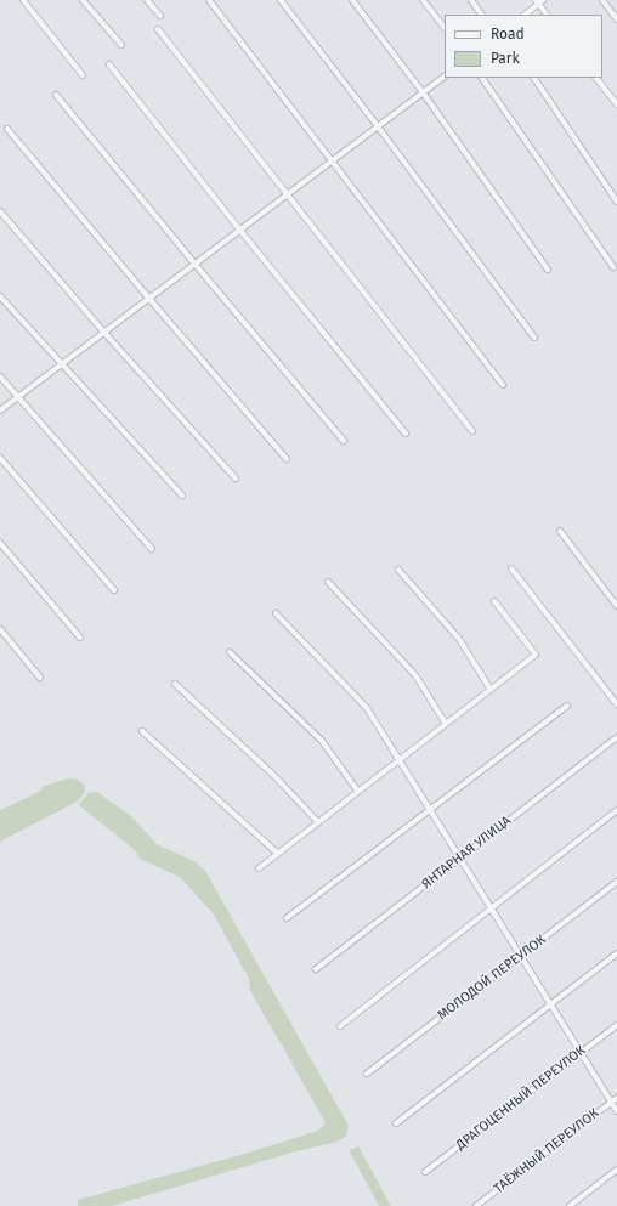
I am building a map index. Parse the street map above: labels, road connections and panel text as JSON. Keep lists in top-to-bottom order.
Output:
{
  "streets": {
    "street": [
      "ЯНТАРНАЯ УЛИЦА",
      "МОЛОДОЙ ПЕРЕУЛОК",
      "ДРАГОЦЕННЫЙ ПЕРЕУЛОК",
      "ТАЁЖНЫЙ ПЕРЕУЛОК"
    ]
  },
  "legend": ["Road", "Park"]
}
